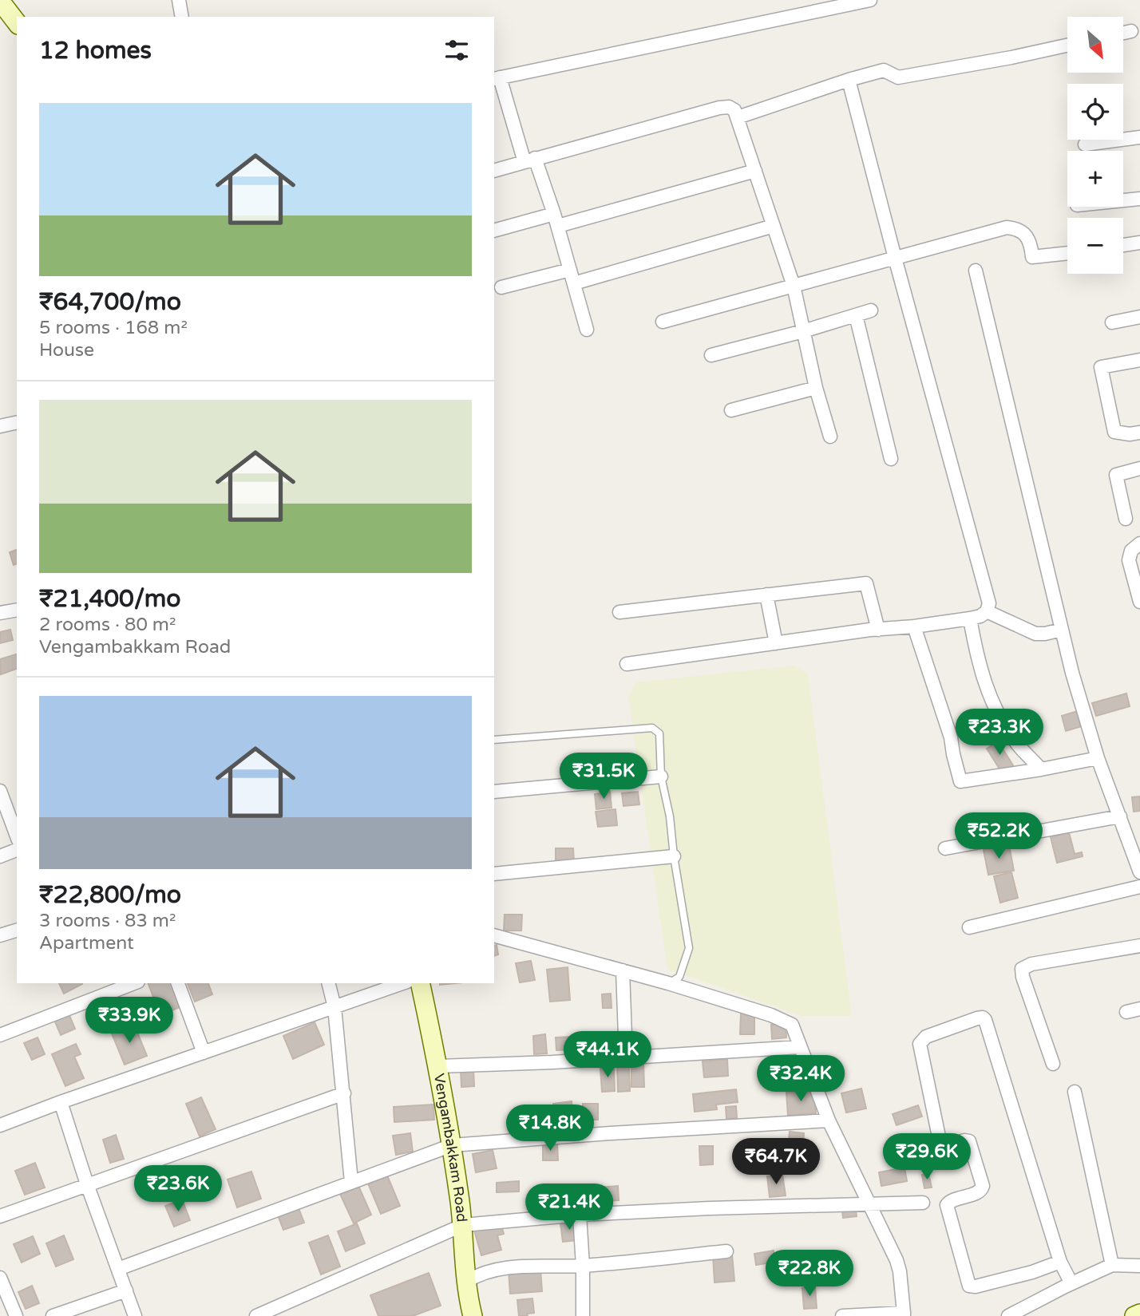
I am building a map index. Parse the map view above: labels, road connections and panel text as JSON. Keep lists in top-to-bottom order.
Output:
{
  "streets": {
    "main road": ["Vengambakkam Road"]
  },
  "north": "bottom right",
  "page": {
    "map_buttons": ["+", "−"],
    "heading": "12 homes",
    "list": [
      {
        "name": "₹64,700/mo",
        "note": "5 rooms · 168 m² · House"
      },
      {
        "name": "₹21,400/mo",
        "note": "2 rooms · 80 m² · Vengambakkam Road"
      },
      {
        "name": "₹22,800/mo",
        "note": "3 rooms · 83 m² · Apartment"
      }
    ],
    "price": [
      "₹23.3K",
      "₹31.5K",
      "₹52.2K",
      "₹33.9K",
      "₹44.1K",
      "₹32.4K",
      "₹14.8K",
      "₹29.6K",
      "₹64.7K",
      "₹23.6K",
      "₹21.4K",
      "₹22.8K"
    ]
  }
}
